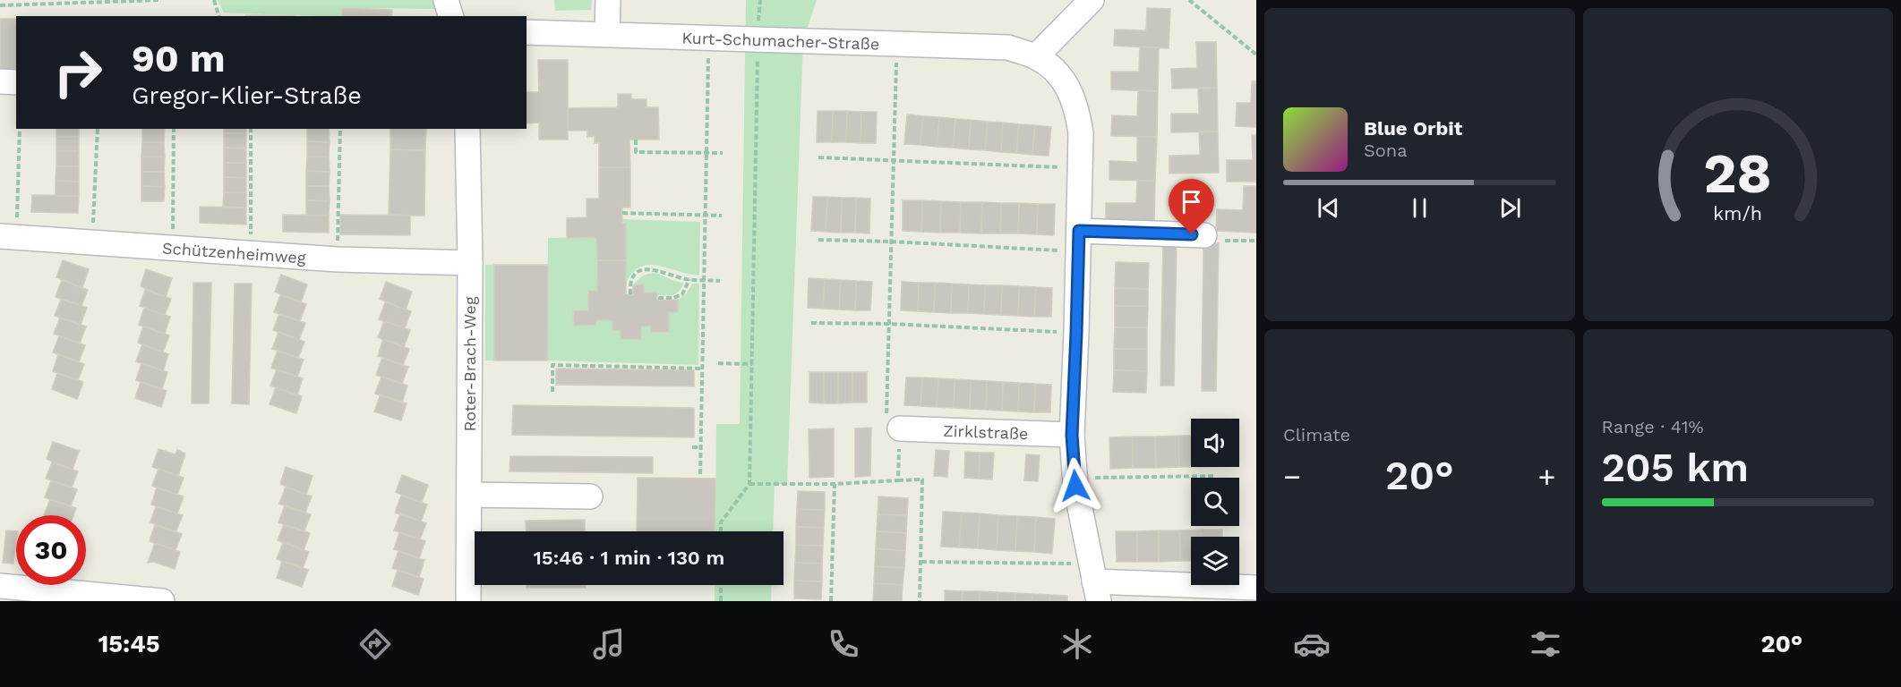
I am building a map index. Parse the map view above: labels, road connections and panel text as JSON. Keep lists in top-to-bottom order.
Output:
{
  "streets": {
    "street": [
      "Kurt-Schumacher-Straße",
      "Schützenheimweg",
      "Roter-Brach-Weg",
      "Zirklstraße"
    ]
  },
  "crossings": [
    ["Kurt-Schumacher-Straße", "Zirklstraße"],
    ["Schützenheimweg", "Roter-Brach-Weg"]
  ],
  "page": {
    "turn": ["90 m", "Gregor-Klier-Straße"],
    "song": ["Blue Orbit", "Sona"],
    "tile": [
      "Climate",
      ["Range · 41%", "205 km"]
    ],
    "heat": ["−", "20°", "+"],
    "limit": "30",
    "trip": "15:46 · 1 min · 130 m",
    "tabs": ["15:45", "20°"],
    "gauge": ["28", "km/h"]
  }
}
